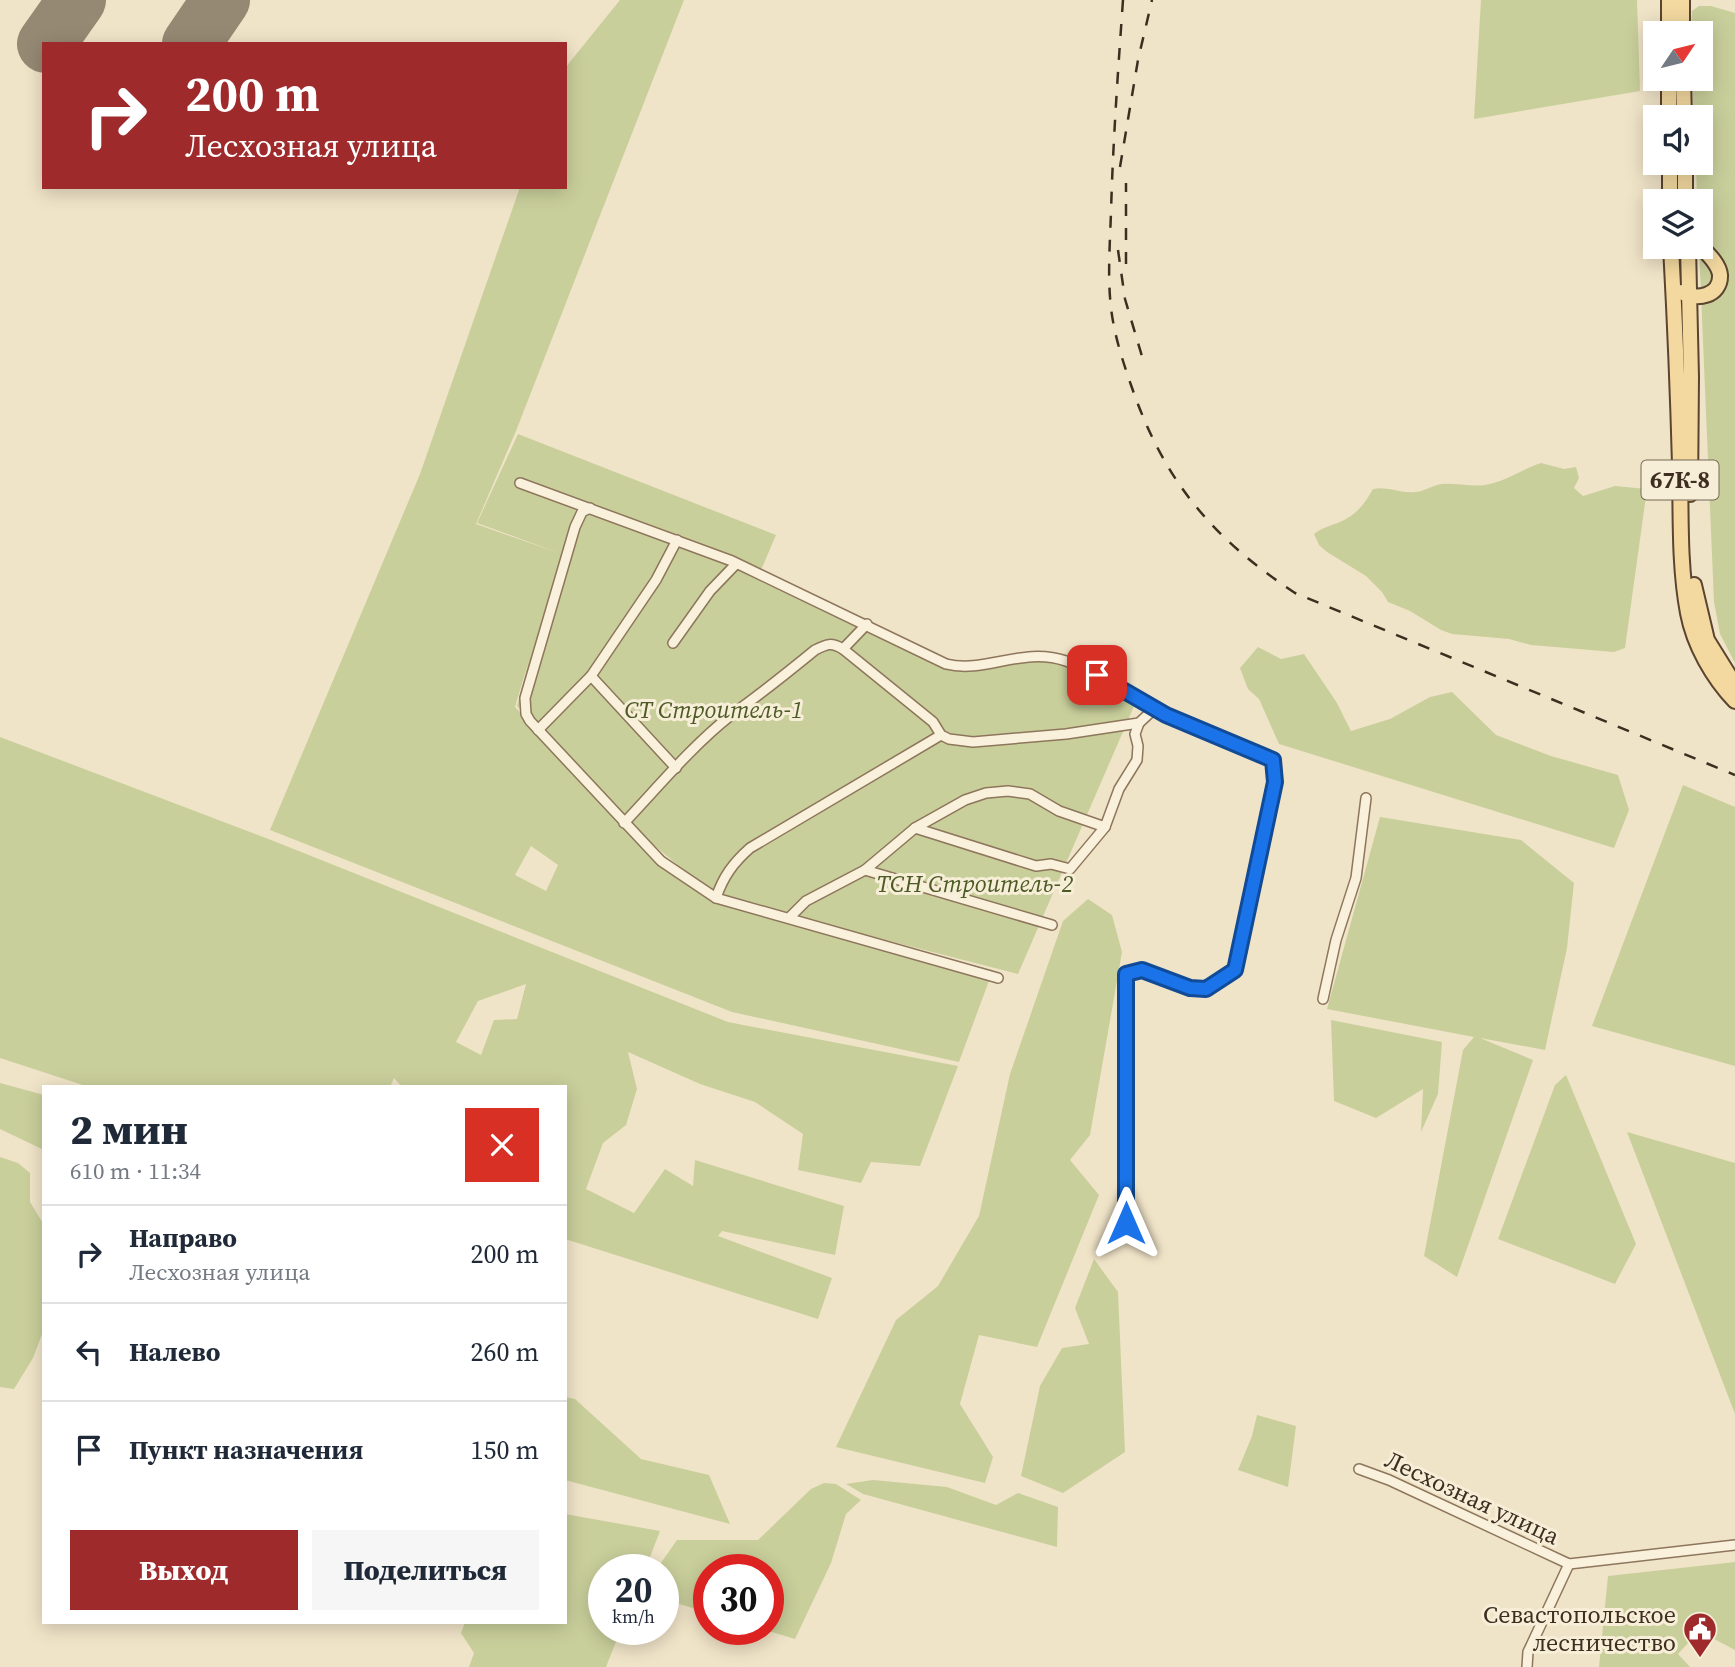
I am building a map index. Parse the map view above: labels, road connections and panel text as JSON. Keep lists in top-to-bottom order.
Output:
{
  "streets": {
    "main road": ["67К-8"],
    "street": ["Лесхозная улица"]
  },
  "parks": ["СТ Строитель-1", "ТСН Строитель-2"],
  "places": {
    "public building": ["Севастопольское лесничество"]
  },
  "north": "top right",
  "page": {
    "turn": ["200 m", "Лесхозная улица"],
    "heading": ["2 мин", "610 m · 11:34"],
    "list": [
      {
        "name": "Направо",
        "note": "Лесхозная улица",
        "value": "200 m"
      },
      {
        "name": "Налево",
        "value": "260 m"
      },
      {
        "name": "Пункт назначения",
        "value": "150 m"
      }
    ],
    "buttons": ["Выход", "Поделиться"],
    "speed": "20 km/h",
    "limit": "30"
  }
}
